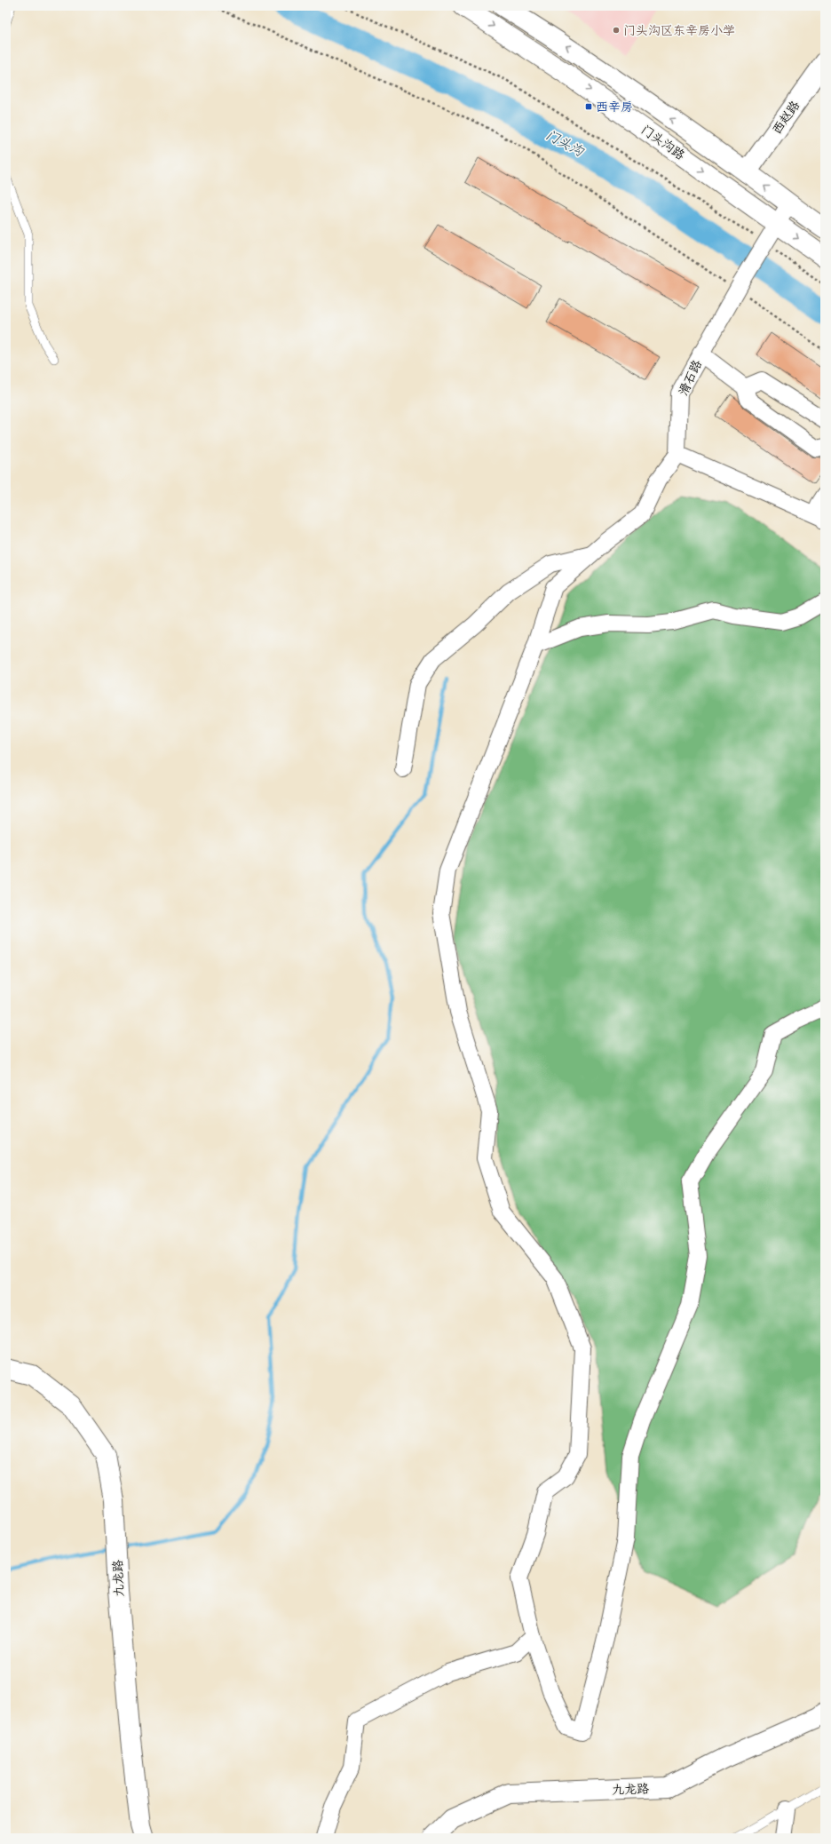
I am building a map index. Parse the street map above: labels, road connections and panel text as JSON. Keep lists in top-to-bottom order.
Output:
{
  "streets": {
    "main road": ["西赵路", "门头沟路", "九龙路"],
    "street": ["滑石路"]
  },
  "crossings": [
    ["西赵路", "门头沟路"],
    ["门头沟路", "滑石路"]
  ],
  "water": ["门头沟"],
  "places": {
    "other": ["门头沟区东辛房小学"],
    "transit": ["西辛房"]
  }
}
